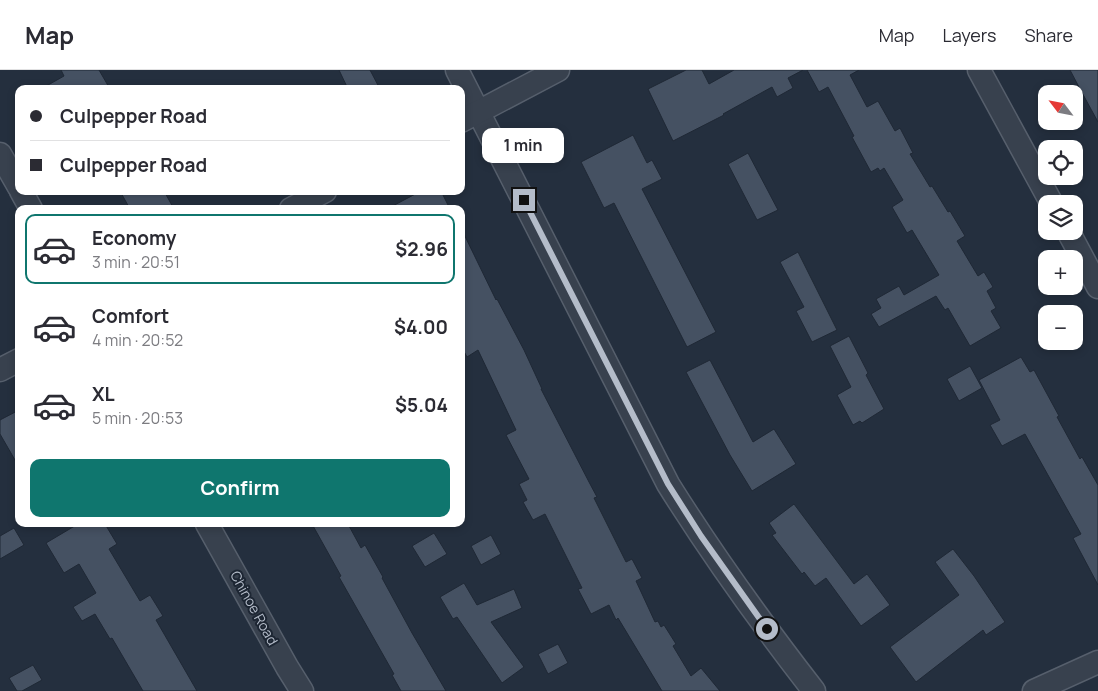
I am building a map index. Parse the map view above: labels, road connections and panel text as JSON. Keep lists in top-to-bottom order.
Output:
{
  "streets": {
    "street": ["Chinoe Road"]
  },
  "north": "top left",
  "page": {
    "header": "Map",
    "nav": ["Map", "Layers", "Share"],
    "map_buttons": ["+", "−"],
    "banner": ["Culpepper Road", "Culpepper Road"],
    "bubble": "1 min",
    "list": [
      {
        "name": "Economy",
        "note": "3 min · 20:51",
        "value": "$2.96"
      },
      {
        "name": "Comfort",
        "note": "4 min · 20:52",
        "value": "$4.00"
      },
      {
        "name": "XL",
        "note": "5 min · 20:53",
        "value": "$5.04"
      }
    ],
    "buttons": "Confirm"
  }
}
